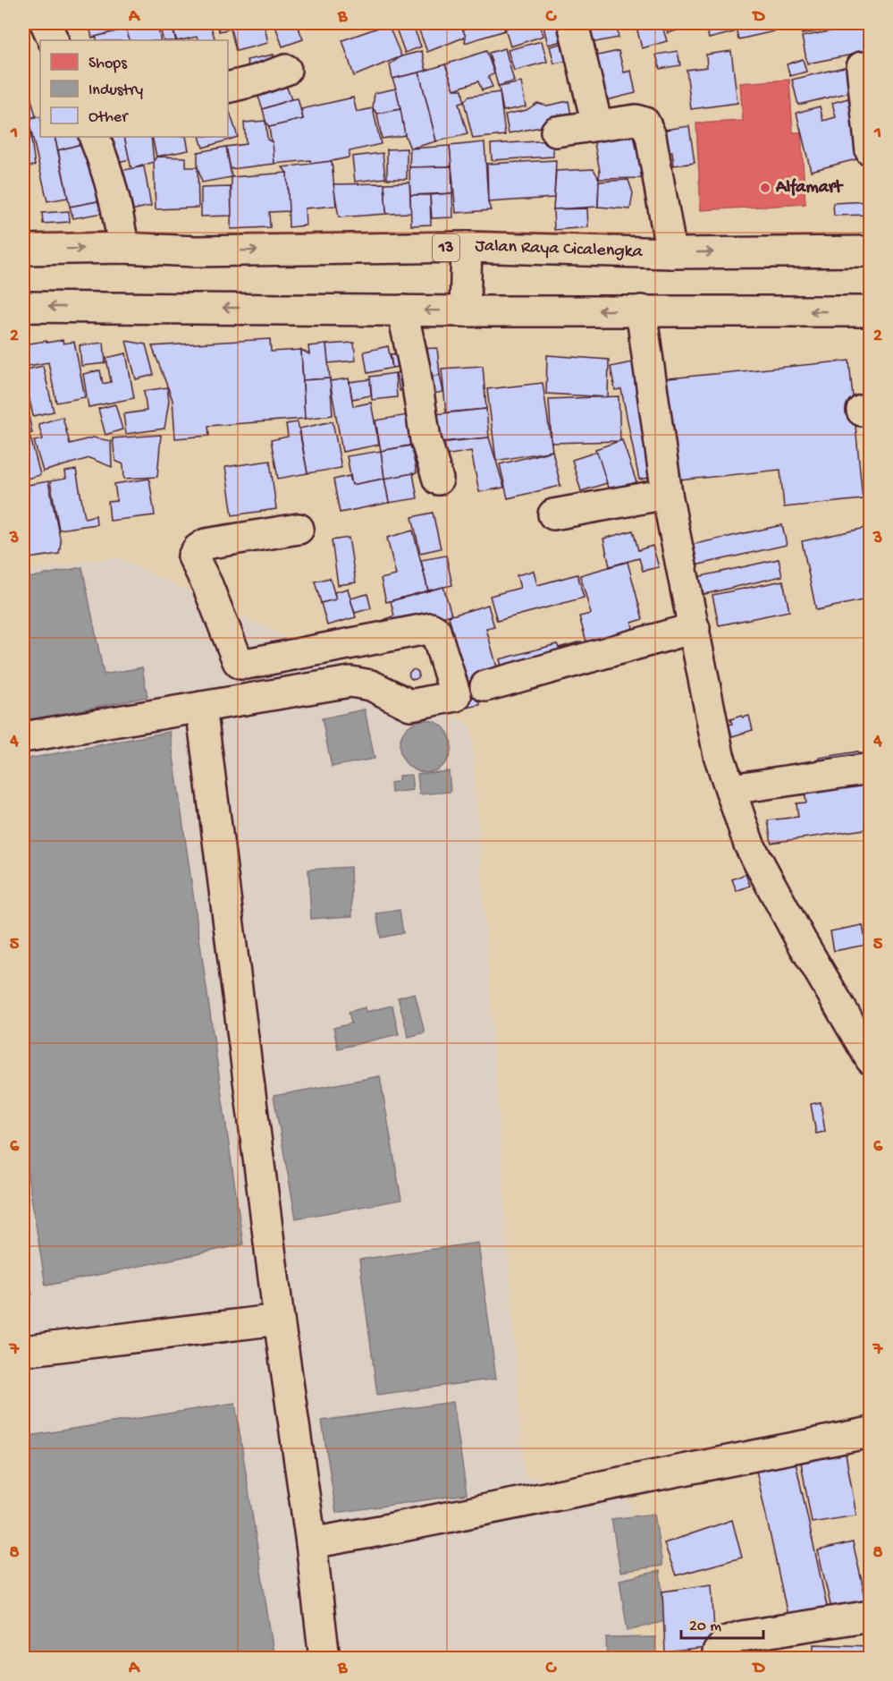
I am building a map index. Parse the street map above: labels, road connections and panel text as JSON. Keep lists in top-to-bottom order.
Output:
{
  "streets": {
    "main road": ["13", "Jalan Raya Cicalengka"]
  },
  "places": ["Alfamart"],
  "legend": ["Shops", "Industry", "Other"],
  "scale_bar": "20 m",
  "grid": {
    "columns": [
      "A",
      "B",
      "C",
      "D"
    ],
    "rows": [
      "1",
      "2",
      "3",
      "4",
      "5",
      "6",
      "7",
      "8"
    ]
  }
}
